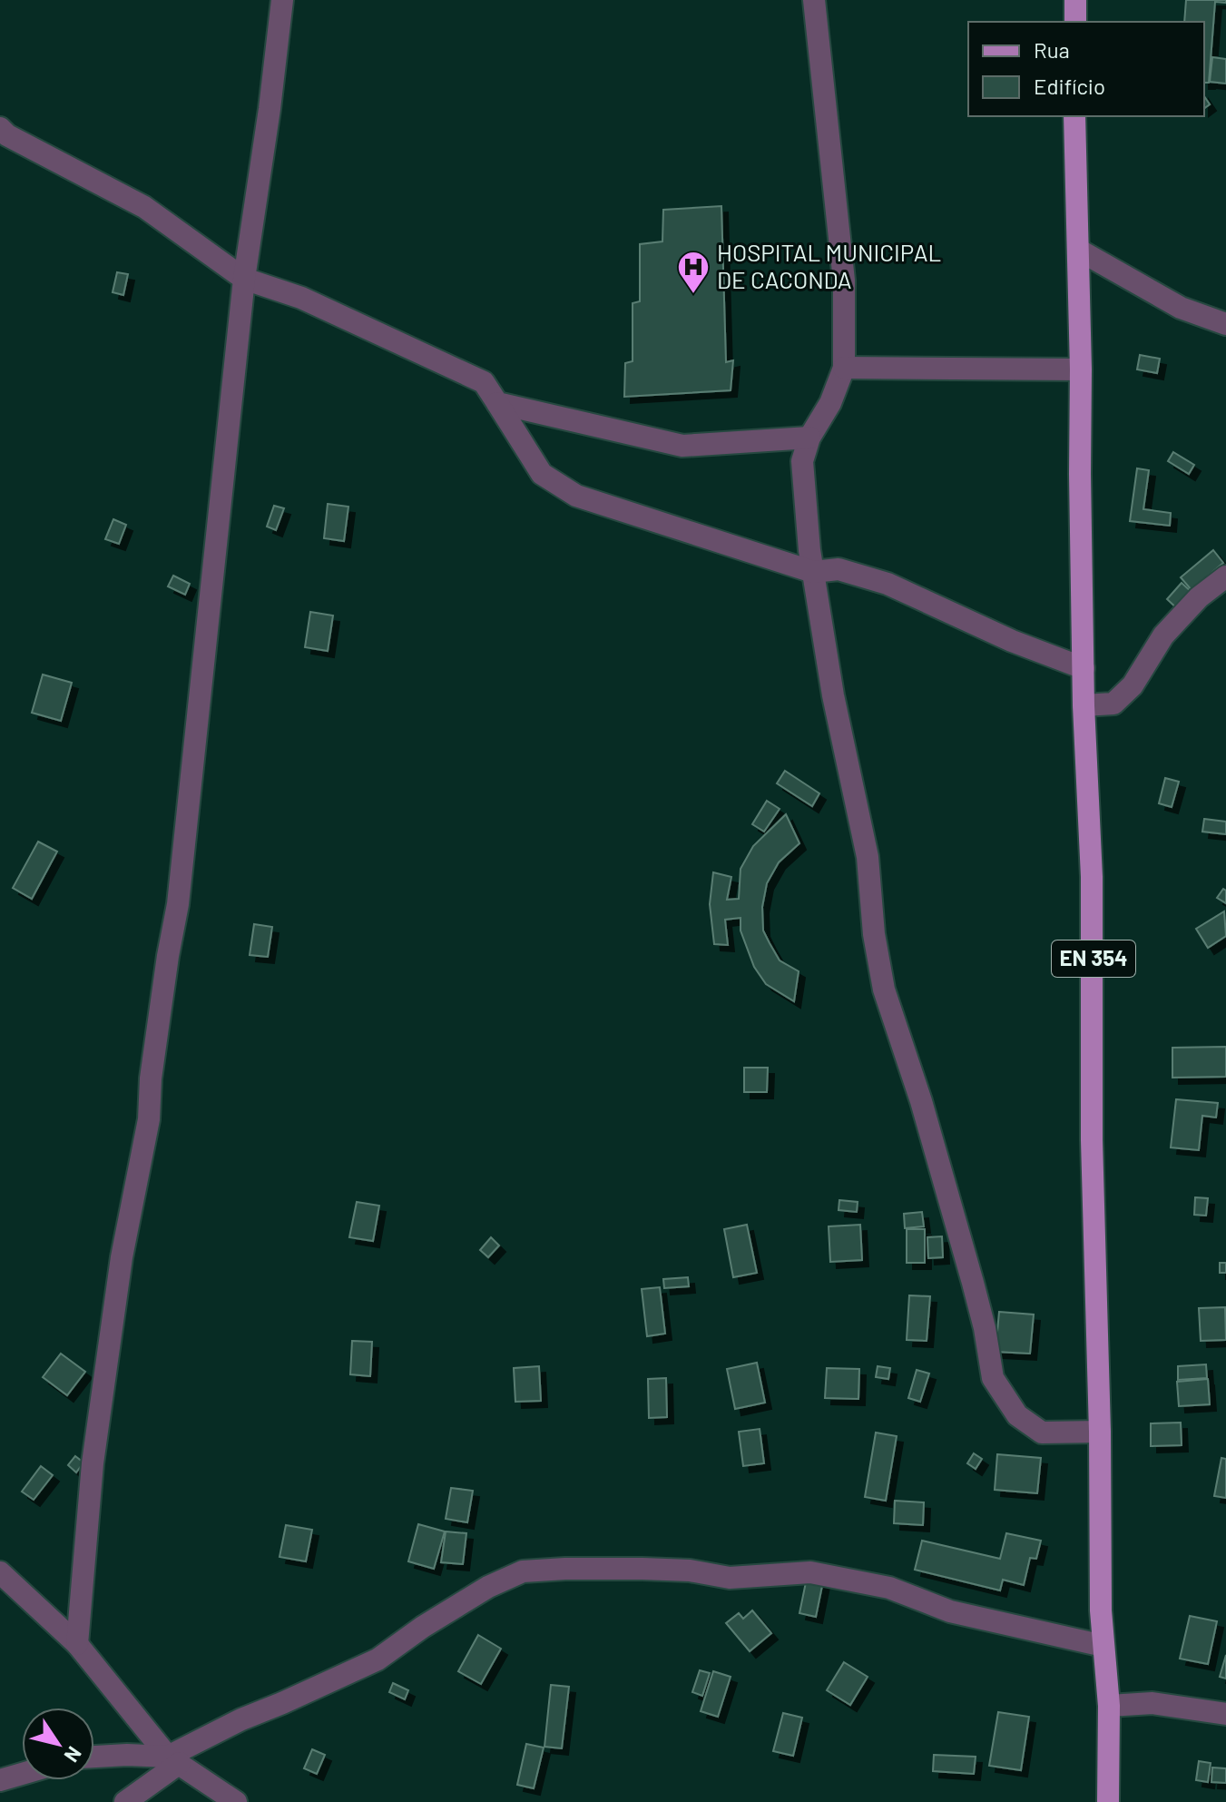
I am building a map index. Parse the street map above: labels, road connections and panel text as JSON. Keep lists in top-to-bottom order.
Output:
{
  "streets": {
    "main road": ["EN 354"]
  },
  "places": {
    "hospital": ["HOSPITAL MUNICIPAL DE CACONDA"]
  },
  "legend": ["Rua", "Edifício"],
  "north": "bottom right"
}
